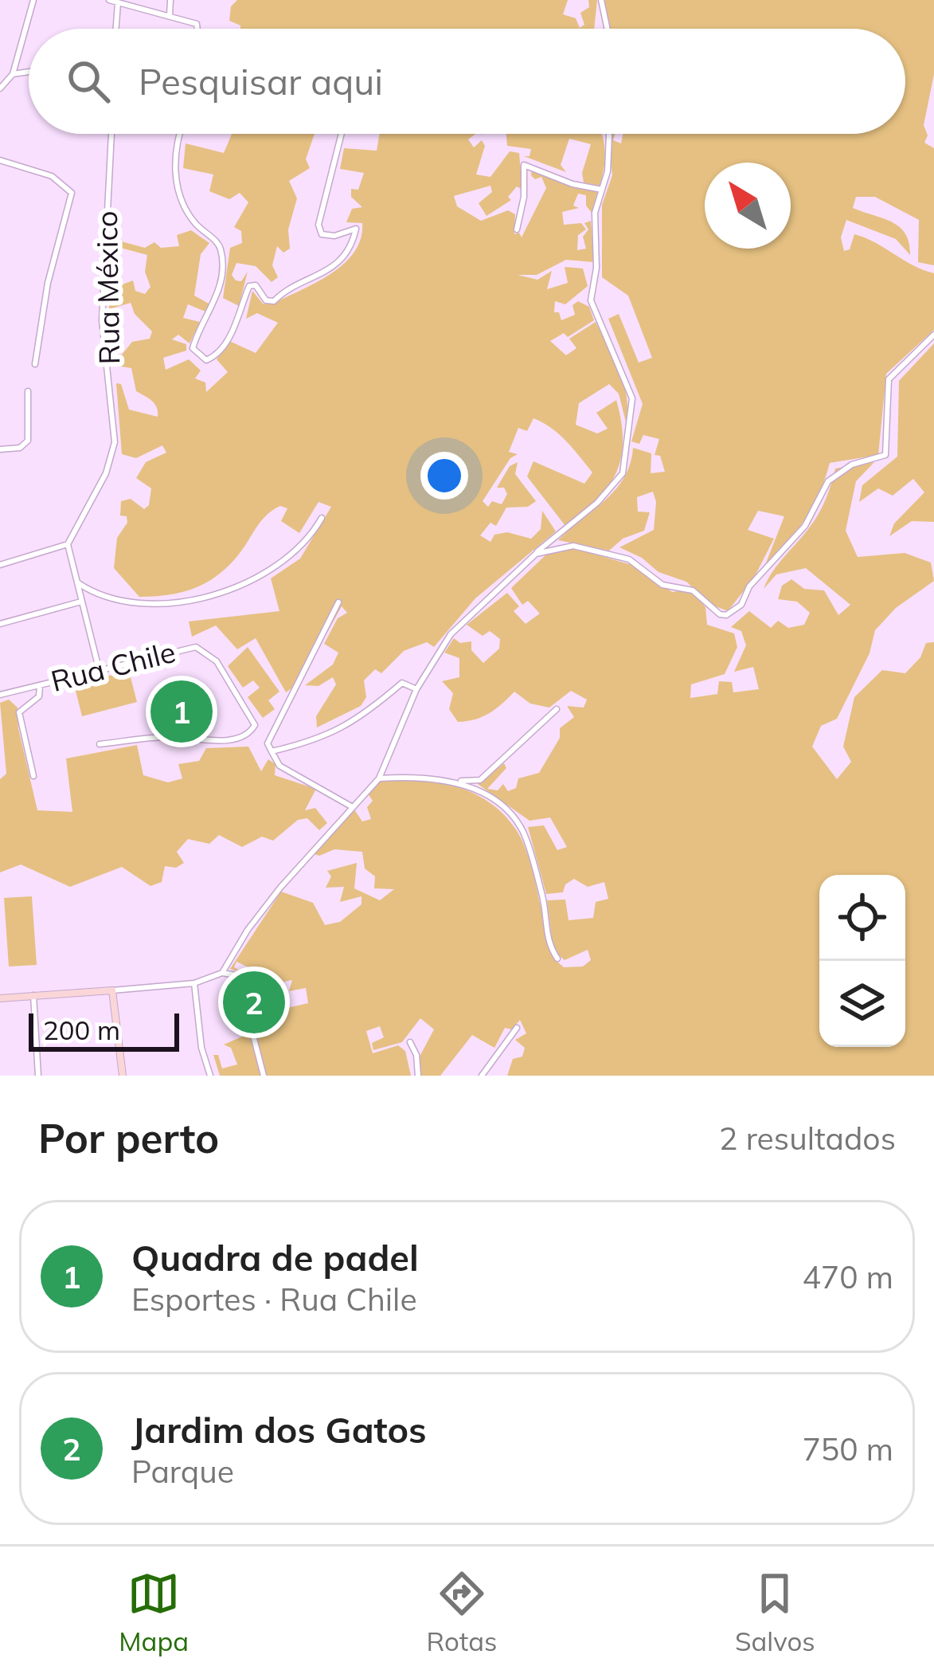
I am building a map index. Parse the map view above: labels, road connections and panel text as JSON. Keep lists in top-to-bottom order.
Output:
{
  "streets": {
    "street": ["Rua México", "Rua Chile"]
  },
  "scale_bar": "200 m",
  "north": "top left",
  "page": {
    "search": "Pesquisar aqui",
    "pins": ["1", "2"],
    "scale": "200 m",
    "heading": ["Por perto", "2 resultados"],
    "list": [
      {
        "mark": "1",
        "name": "Quadra de padel",
        "note": "Esportes · Rua Chile",
        "value": "470 m"
      },
      {
        "mark": "2",
        "name": "Jardim dos Gatos",
        "note": "Parque",
        "value": "750 m"
      }
    ],
    "nav": ["Mapa", "Rotas", "Salvos"]
  }
}
